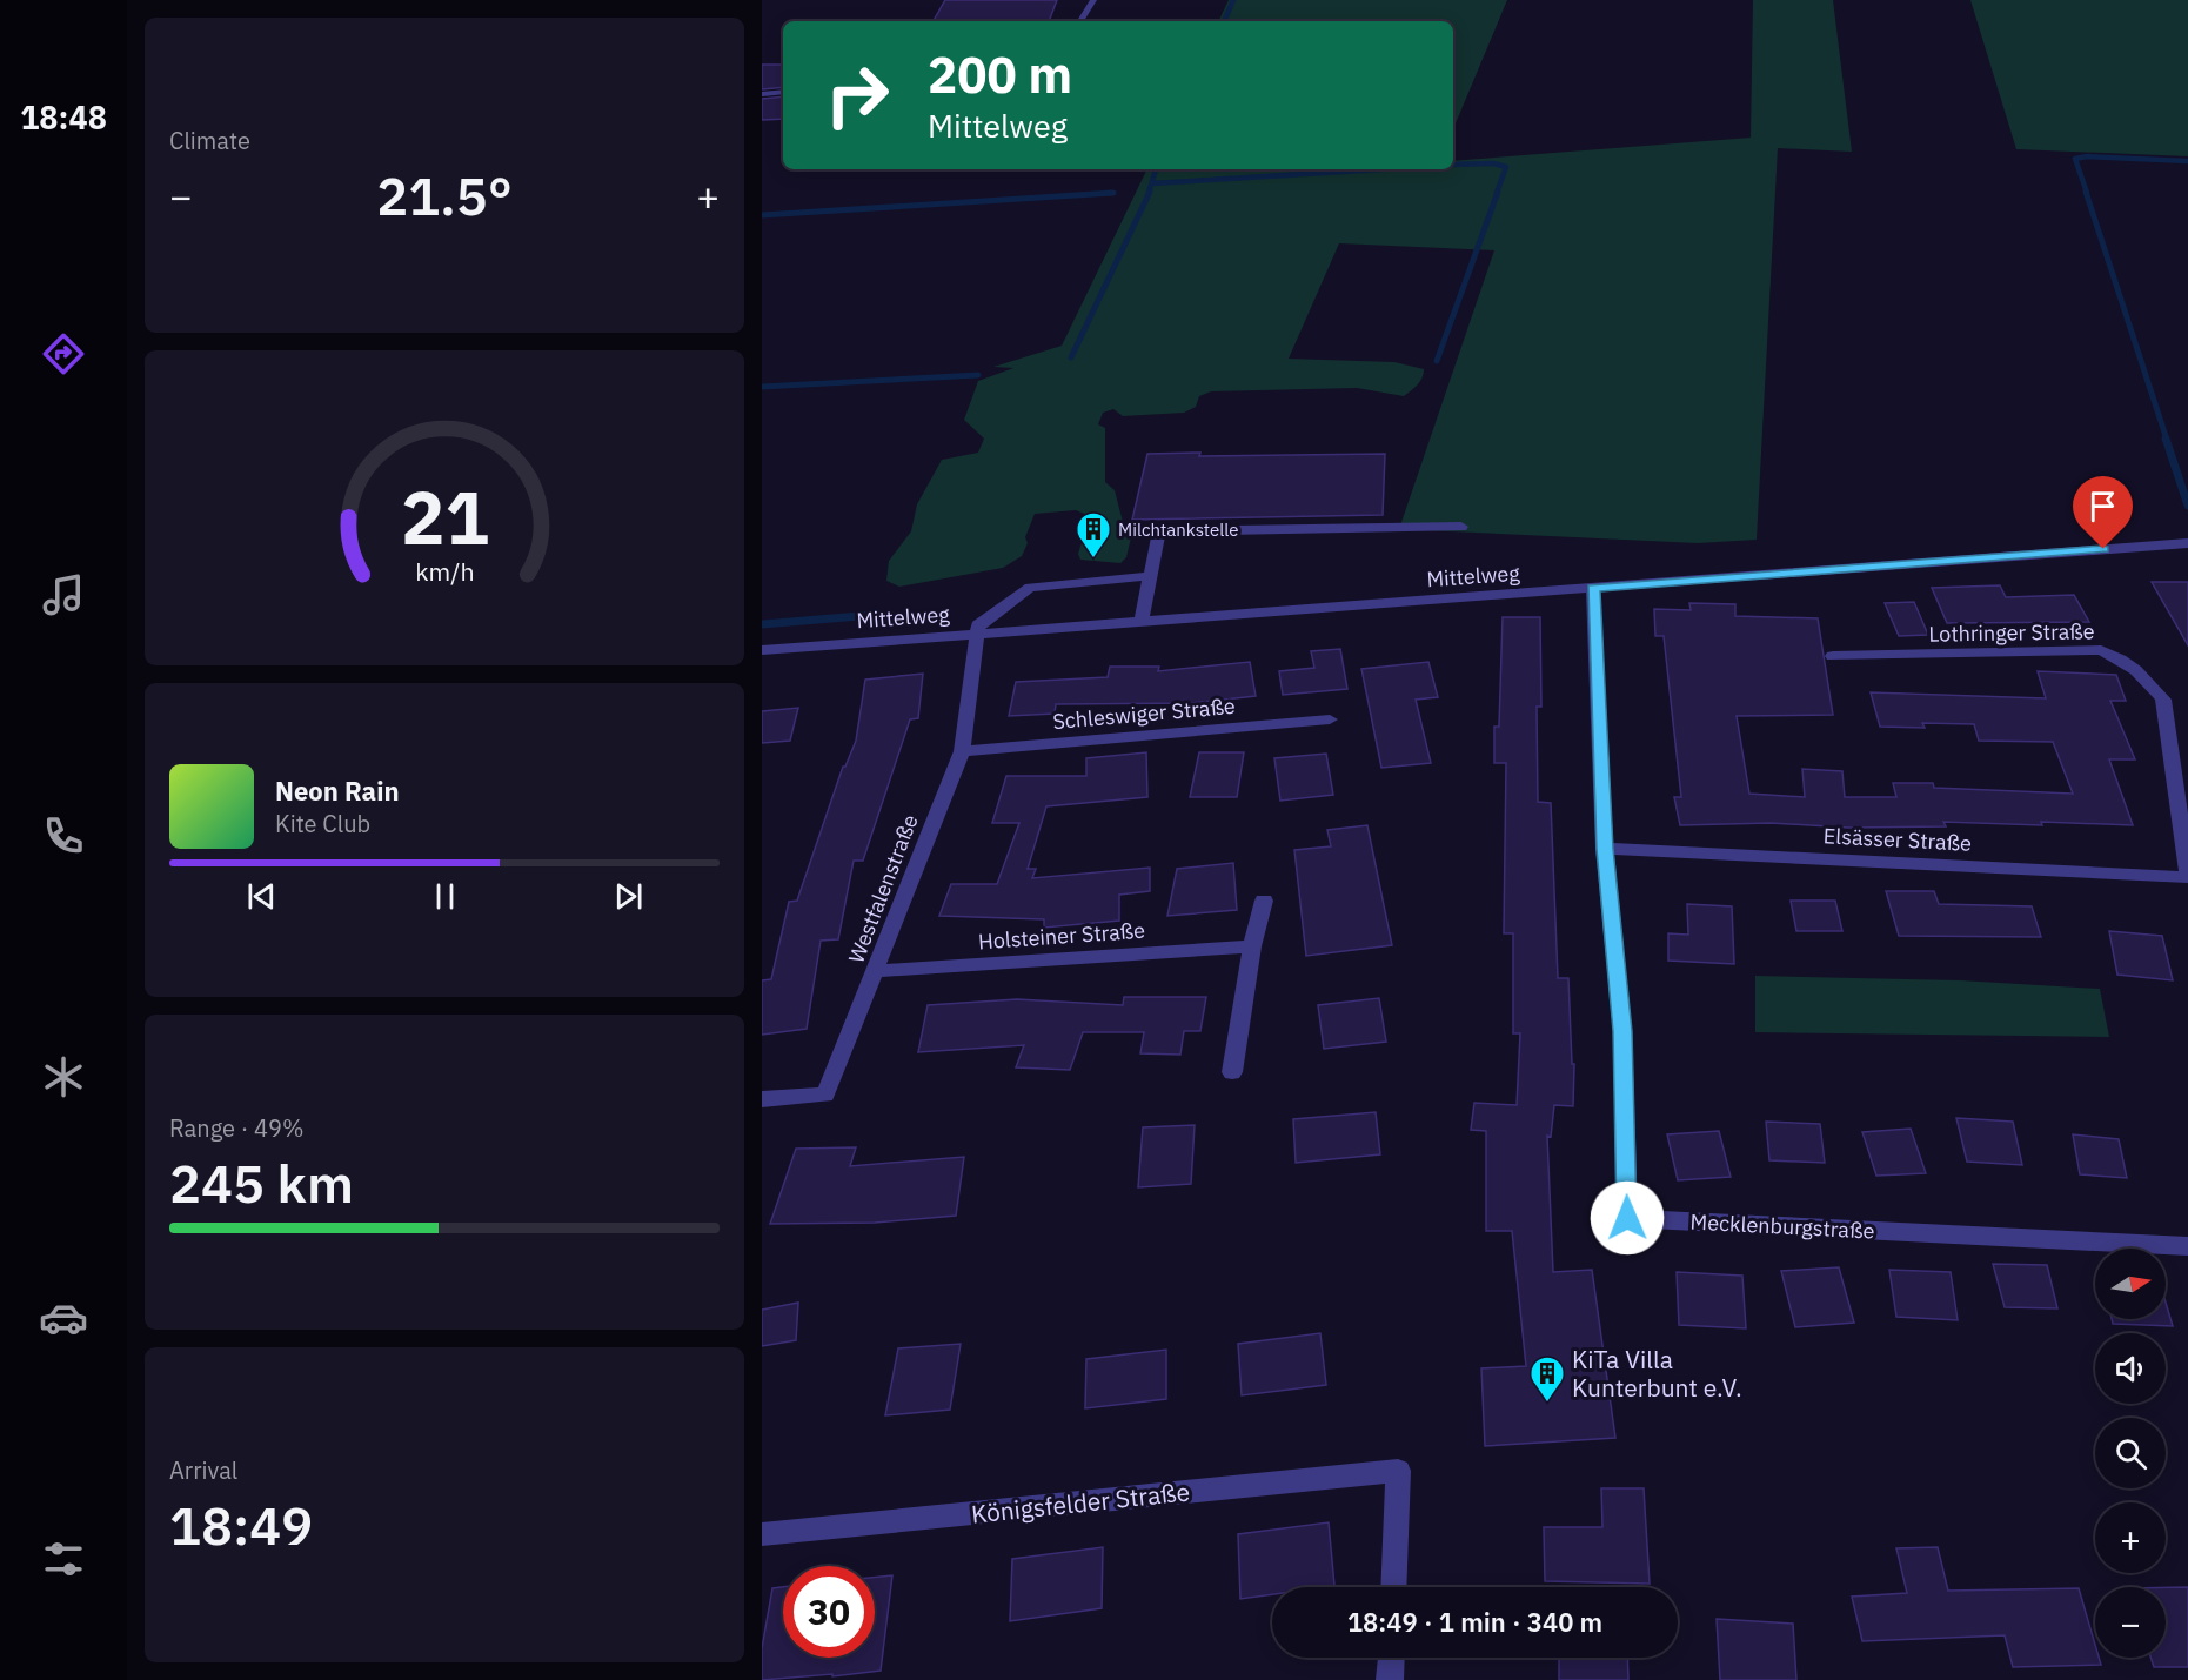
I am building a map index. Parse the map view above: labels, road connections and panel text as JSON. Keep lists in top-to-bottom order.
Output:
{
  "streets": {
    "street": [
      "Mittelweg",
      "Lothringer Straße",
      "Schleswiger Straße",
      "Elsässer Straße",
      "Westfalenstraße",
      "Holsteiner Straße",
      "Mecklenburgstraße",
      "Königsfelder Straße"
    ]
  },
  "crossings": [
    ["Mittelweg", "Westfalenstraße"],
    ["Mittelweg", "Mecklenburgstraße"],
    ["Lothringer Straße", "Elsässer Straße"],
    ["Schleswiger Straße", "Westfalenstraße"],
    ["Elsässer Straße", "Mecklenburgstraße"],
    ["Westfalenstraße", "Holsteiner Straße"]
  ],
  "places": {
    "building": ["Milchtankstelle", "KiTa Villa Kunterbunt e.V."]
  },
  "north": "right",
  "page": {
    "tabs": "18:48",
    "tile": [
      "Climate",
      ["Range · 49%", "245 km"],
      ["Arrival", "18:49"]
    ],
    "turn": ["200 m", "Mittelweg"],
    "heat": ["−", "21.5°", "+"],
    "song": ["Neon Rain", "Kite Club"],
    "map_buttons": ["+", "−"],
    "limit": "30",
    "trip": "18:49 · 1 min · 340 m",
    "gauge": ["21", "km/h"]
  }
}
